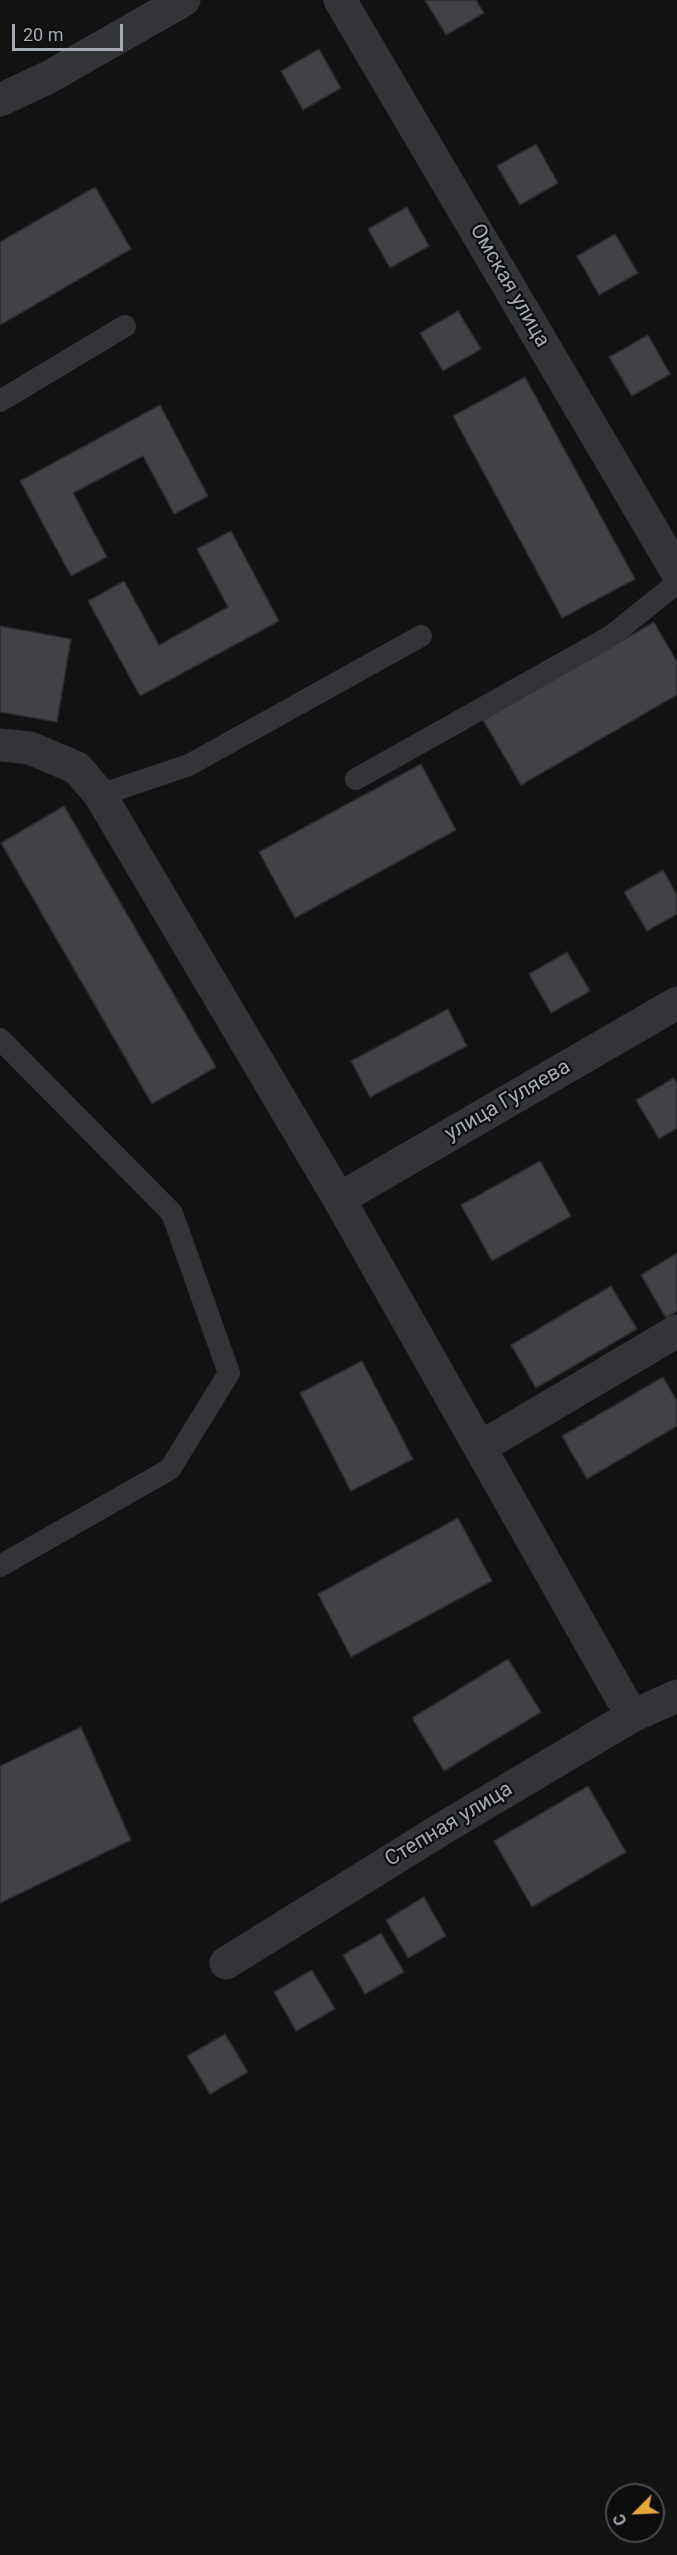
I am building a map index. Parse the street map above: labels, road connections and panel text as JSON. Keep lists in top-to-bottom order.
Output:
{
  "streets": {
    "street": ["Омская улица", "улица Гуляева", "Степная улица"]
  },
  "scale_bar": "20 m",
  "north": "bottom left"
}
